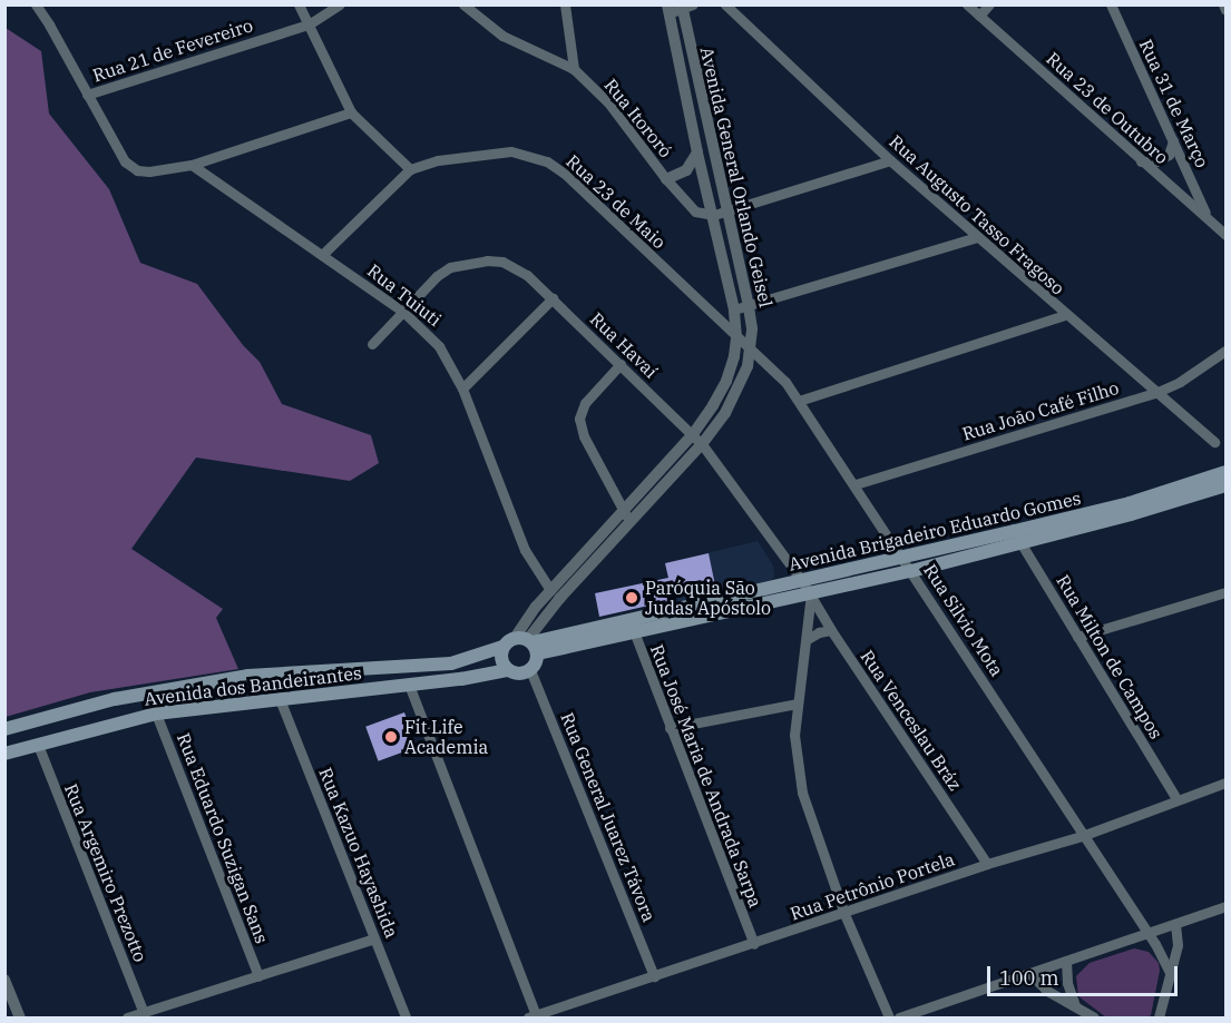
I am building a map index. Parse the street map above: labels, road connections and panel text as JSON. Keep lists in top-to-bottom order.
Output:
{
  "streets": {
    "main road": ["Avenida Brigadeiro Eduardo Gomes", "Avenida dos Bandeirantes"],
    "street": [
      "Rua 21 de Fevereiro",
      "Rua 31 de Março",
      "Rua 23 de Outubro",
      "Rua Itororó",
      "Avenida General Orlando Geisel",
      "Rua 23 de Maio",
      "Rua Augusto Tasso Fragoso",
      "Rua Tuiuti",
      "Rua Havaí",
      "Rua João Café Filho",
      "Rua Silvio Mota",
      "Rua Milton de Campos",
      "Rua Venceslau Bráz",
      "Rua José Maria de Andrada Sarpa",
      "Rua General Juarez Távora",
      "Rua Eduardo Suzigan Sans",
      "Rua Kazuo Hayashida",
      "Rua Argemiro Prezotto",
      "Rua Petrônio Portela"
    ]
  },
  "crossings": [
    ["Rua 31 de Março", "Rua 23 de Outubro"],
    ["Rua Itororó", "Avenida General Orlando Geisel"],
    ["Avenida General Orlando Geisel", "Rua 23 de Maio"],
    ["Avenida General Orlando Geisel", "Rua Tuiuti"],
    ["Avenida General Orlando Geisel", "Rua Havaí"],
    ["Avenida General Orlando Geisel", "Avenida Brigadeiro Eduardo Gomes"],
    ["Avenida General Orlando Geisel", "Rua Silvio Mota"],
    ["Avenida General Orlando Geisel", "Avenida dos Bandeirantes"],
    ["Rua 23 de Maio", "Rua Tuiuti"],
    ["Rua 23 de Maio", "Rua Silvio Mota"],
    ["Rua Augusto Tasso Fragoso", "Rua João Café Filho"],
    ["Rua Tuiuti", "Rua Havaí"],
    ["Rua Havaí", "Avenida Brigadeiro Eduardo Gomes"],
    ["Rua Havaí", "Rua Venceslau Bráz"],
    ["Rua João Café Filho", "Rua Silvio Mota"],
    ["Avenida Brigadeiro Eduardo Gomes", "Rua Silvio Mota"],
    ["Avenida Brigadeiro Eduardo Gomes", "Rua Milton de Campos"],
    ["Avenida Brigadeiro Eduardo Gomes", "Avenida dos Bandeirantes"],
    ["Avenida Brigadeiro Eduardo Gomes", "Rua Venceslau Bráz"],
    ["Avenida Brigadeiro Eduardo Gomes", "Rua José Maria de Andrada Sarpa"],
    ["Rua Silvio Mota", "Rua Petrônio Portela"],
    ["Rua Milton de Campos", "Rua Petrônio Portela"],
    ["Avenida dos Bandeirantes", "Rua General Juarez Távora"],
    ["Avenida dos Bandeirantes", "Rua Eduardo Suzigan Sans"],
    ["Avenida dos Bandeirantes", "Rua Kazuo Hayashida"],
    ["Avenida dos Bandeirantes", "Rua Argemiro Prezotto"],
    ["Rua Venceslau Bráz", "Rua Petrônio Portela"],
    ["Rua José Maria de Andrada Sarpa", "Rua Petrônio Portela"],
    ["Rua General Juarez Távora", "Rua Petrônio Portela"]
  ],
  "places": ["Paróquia São Judas Apóstolo", "Fit Life Academia"],
  "scale_bar": "100 m"
}
